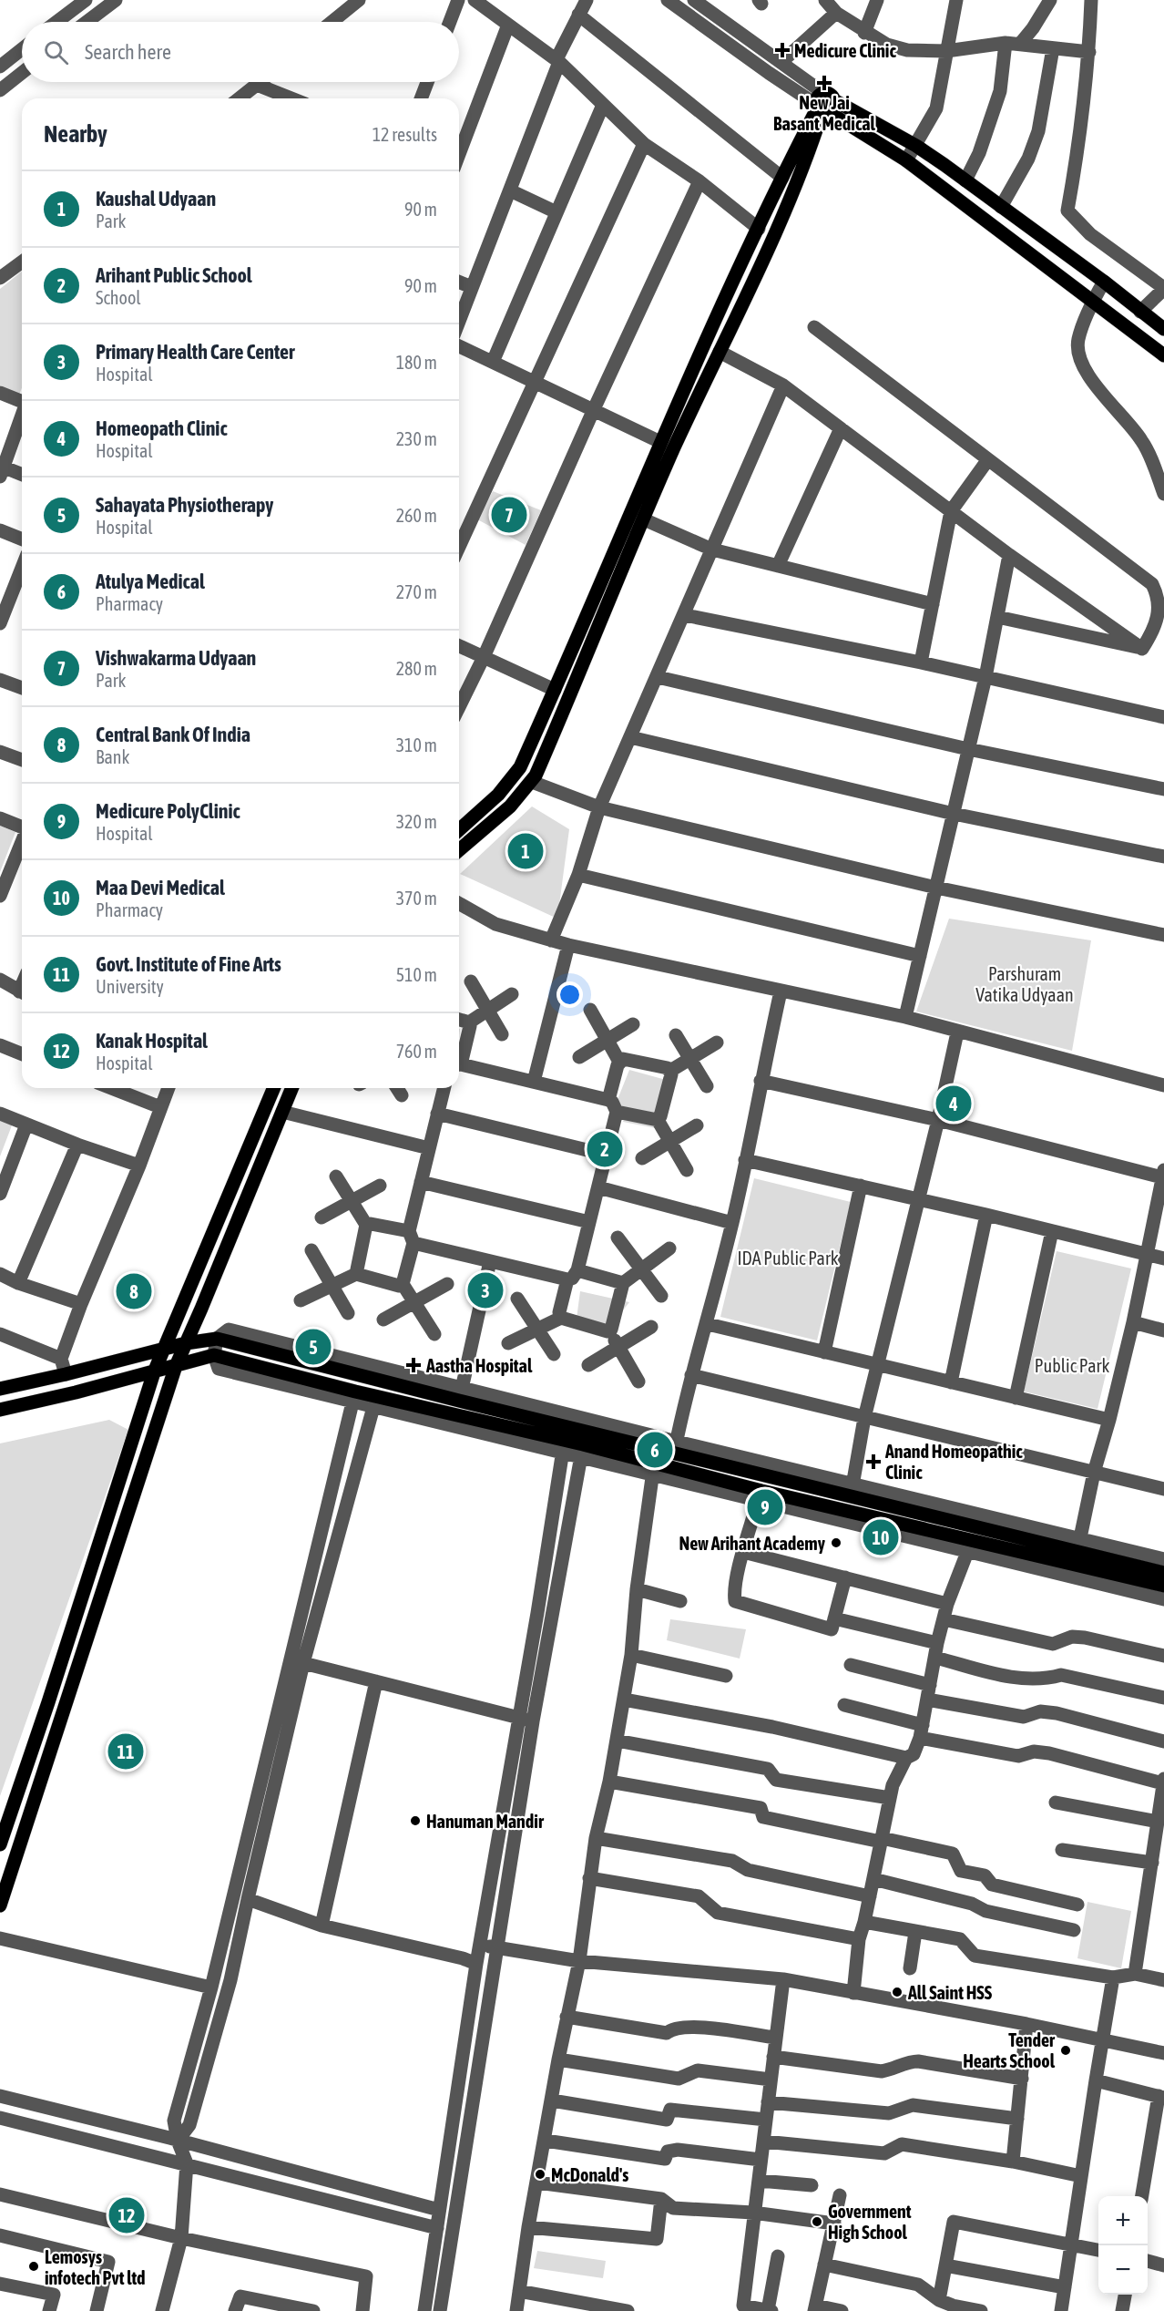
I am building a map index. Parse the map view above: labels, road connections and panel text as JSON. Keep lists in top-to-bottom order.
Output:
{
  "parks": ["Parshuram Vatika Udyaan", "IDA Public Park", "Public Park"],
  "places": {
    "health": [
      "Medicure Clinic",
      "New Jai Basant Medical",
      "Aastha Hospital",
      "Anand Homeopathic Clinic"
    ],
    "other": [
      "New Arihant Academy",
      "Hanuman Mandir",
      "All Saint HSS",
      "Tender Hearts School",
      "McDonald's",
      "Government High School",
      "Lemosys infotech Pvt ltd"
    ]
  },
  "page": {
    "search": "Search here",
    "heading": ["Nearby", "12 results"],
    "list": [
      {
        "mark": "1",
        "name": "Kaushal Udyaan",
        "note": "Park",
        "value": "90 m"
      },
      {
        "mark": "2",
        "name": "Arihant Public School",
        "note": "School",
        "value": "90 m"
      },
      {
        "mark": "3",
        "name": "Primary Health Care Center",
        "note": "Hospital",
        "value": "180 m"
      },
      {
        "mark": "4",
        "name": "Homeopath Clinic",
        "note": "Hospital",
        "value": "230 m"
      },
      {
        "mark": "5",
        "name": "Sahayata Physiotherapy",
        "note": "Hospital",
        "value": "260 m"
      },
      {
        "mark": "6",
        "name": "Atulya Medical",
        "note": "Pharmacy",
        "value": "270 m"
      },
      {
        "mark": "7",
        "name": "Vishwakarma Udyaan",
        "note": "Park",
        "value": "280 m"
      },
      {
        "mark": "8",
        "name": "Central Bank Of India",
        "note": "Bank",
        "value": "310 m"
      },
      {
        "mark": "9",
        "name": "Medicure PolyClinic",
        "note": "Hospital",
        "value": "320 m"
      },
      {
        "mark": "10",
        "name": "Maa Devi Medical",
        "note": "Pharmacy",
        "value": "370 m"
      },
      {
        "mark": "11",
        "name": "Govt. Institute of Fine Arts",
        "note": "University",
        "value": "510 m"
      },
      {
        "mark": "12",
        "name": "Kanak Hospital",
        "note": "Hospital",
        "value": "760 m"
      }
    ],
    "pins": [
      "7",
      "1",
      "4",
      "2",
      "3",
      "8",
      "5",
      "6",
      "9",
      "10",
      "11",
      "12"
    ],
    "map_buttons": ["+", "−"]
  }
}
